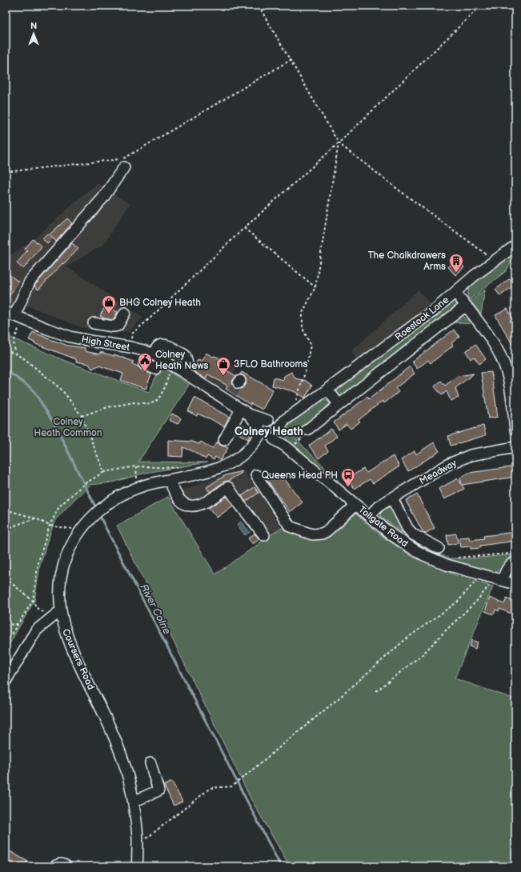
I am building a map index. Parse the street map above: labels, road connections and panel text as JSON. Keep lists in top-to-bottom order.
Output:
{
  "streets": {
    "street": [
      "Roestock Lane",
      "High Street",
      "Meadway",
      "Tollgate Road",
      "Coursers Road"
    ]
  },
  "crossings": [
    ["Roestock Lane", "High Street"],
    ["Roestock Lane", "Tollgate Road"],
    ["Roestock Lane", "Coursers Road"],
    ["High Street", "Tollgate Road"],
    ["High Street", "Coursers Road"],
    ["Meadway", "Tollgate Road"],
    ["Tollgate Road", "Coursers Road"]
  ],
  "districts": ["Colney Heath"],
  "water": ["River Colne"],
  "parks": ["Colney Heath Common"],
  "places": {
    "building": ["The Chalkdrawers Arms"],
    "shop": ["BHG Colney Heath", "3FLO Bathrooms"],
    "public building": ["Colney Heath News"],
    "bus stop": ["Queens Head PH"]
  },
  "north": "top"
}
